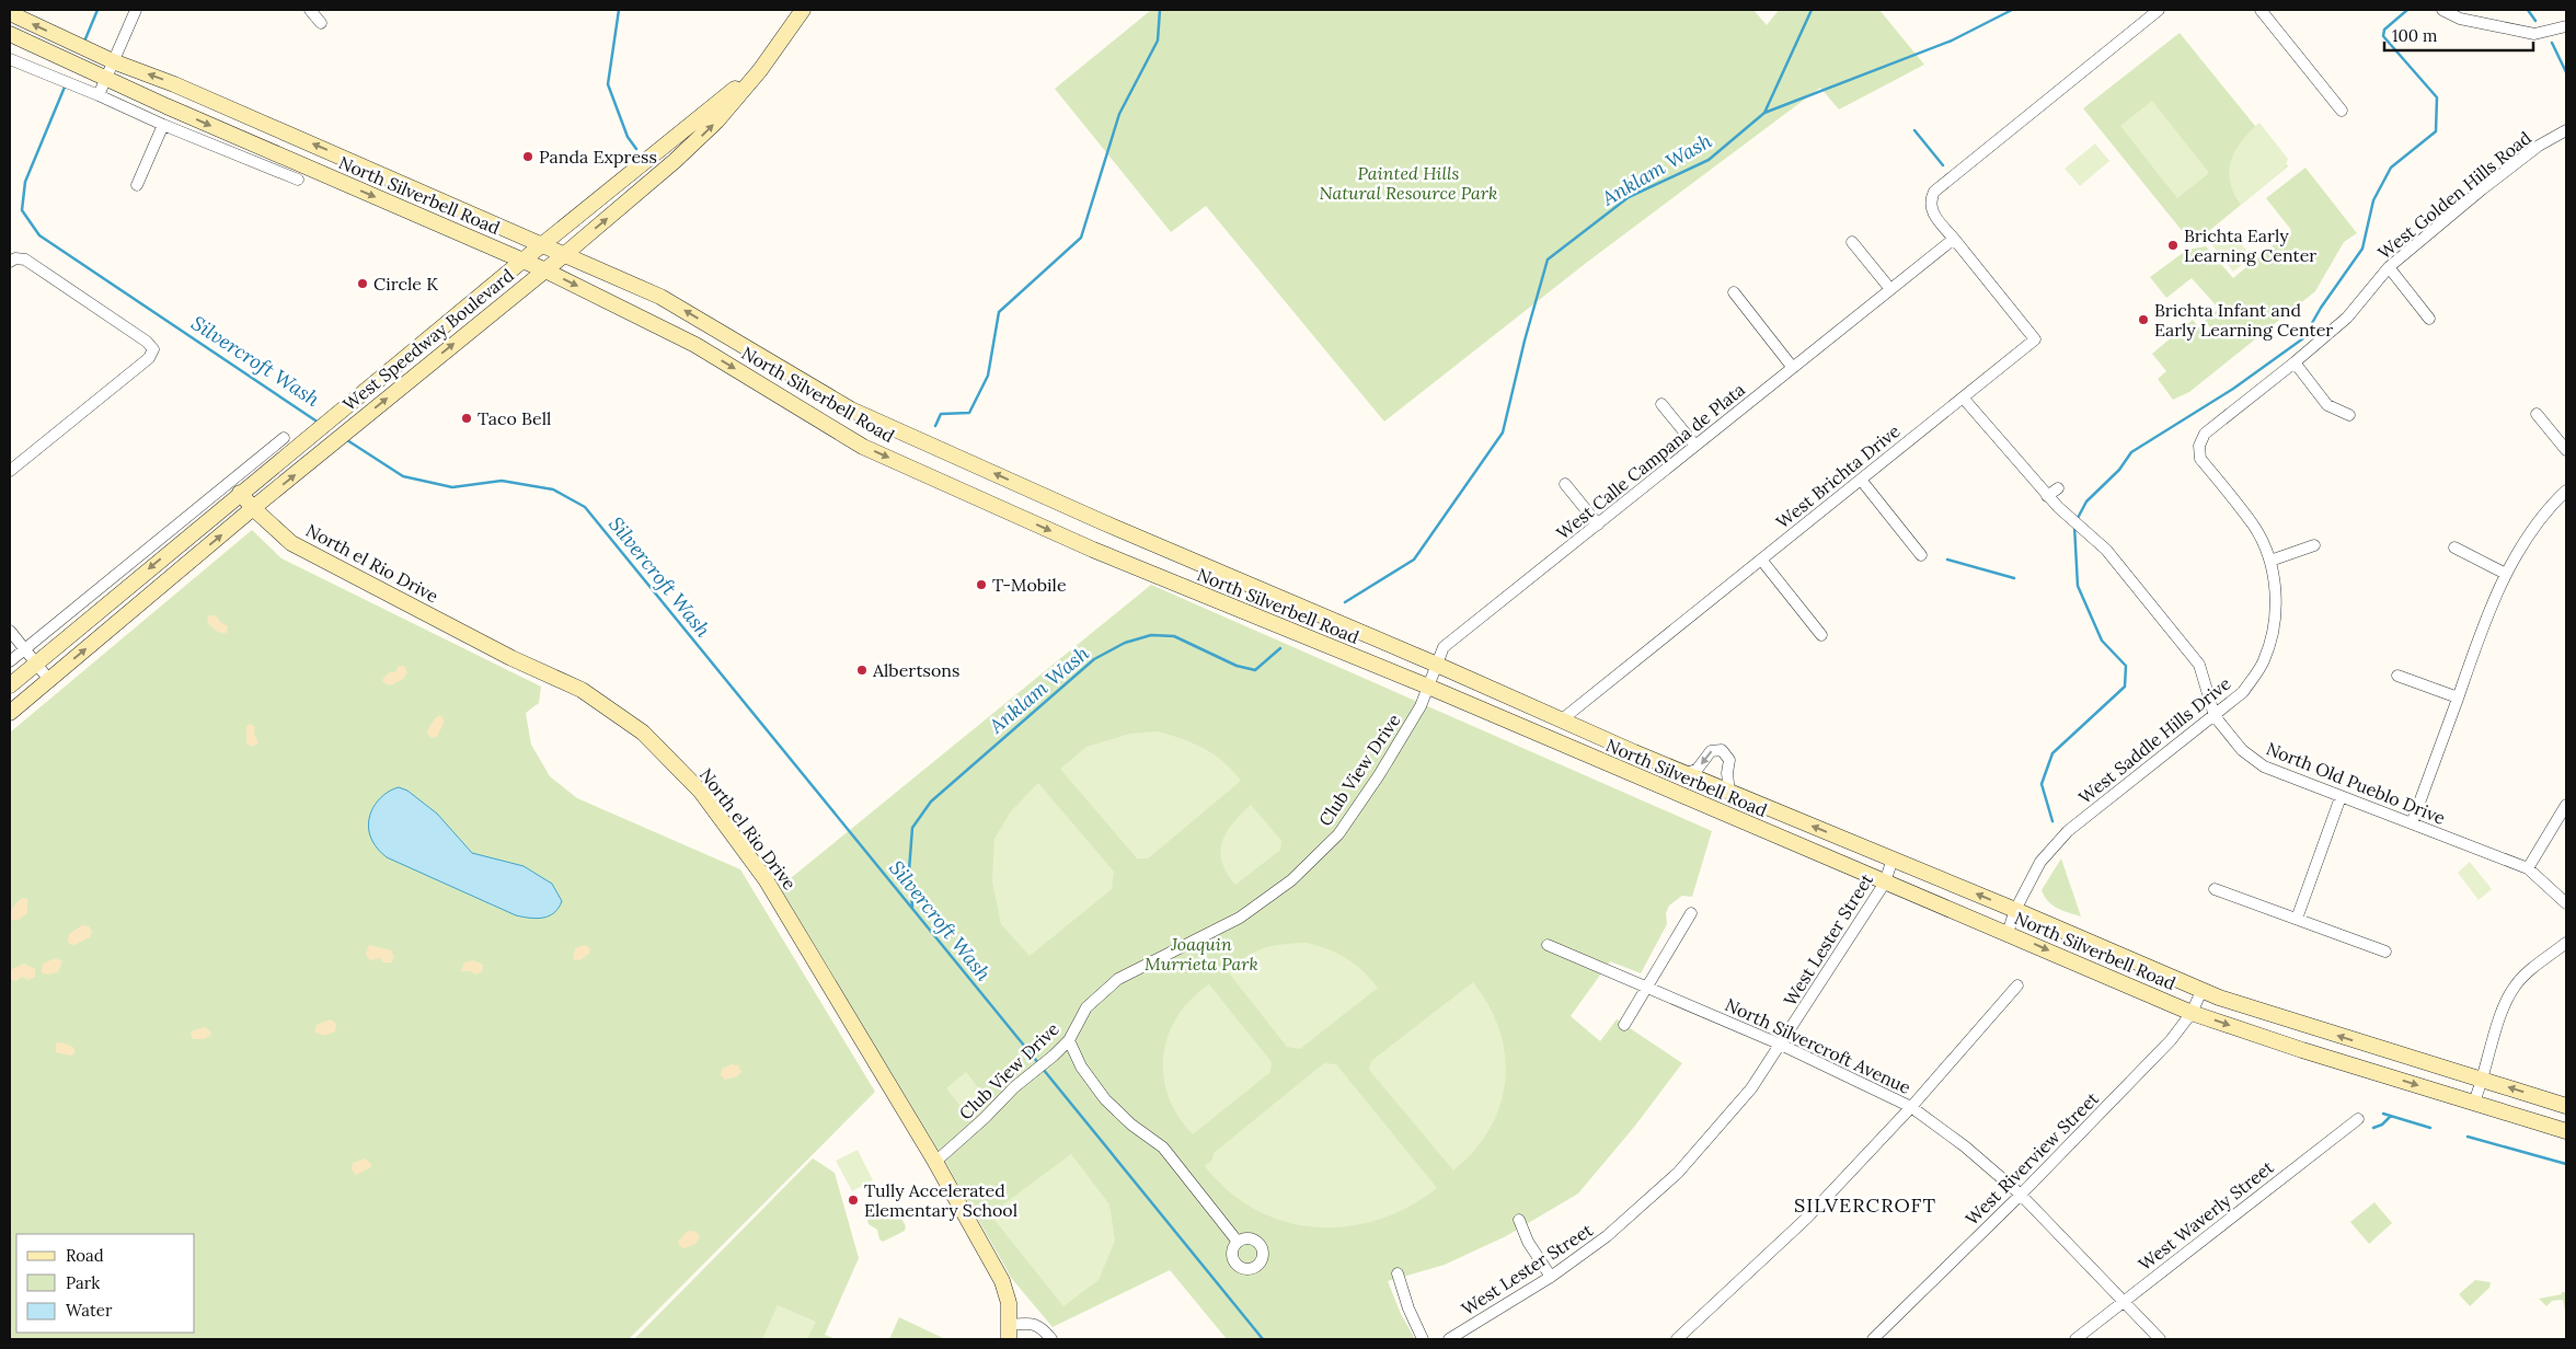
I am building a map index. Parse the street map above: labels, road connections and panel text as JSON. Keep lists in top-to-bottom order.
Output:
{
  "streets": {
    "main road": ["North Silverbell Road", "West Speedway Boulevard", "North el Rio Drive"],
    "street": [
      "West Golden Hills Road",
      "West Calle Campana de Plata",
      "West Brichta Drive",
      "West Saddle Hills Drive",
      "Club View Drive",
      "North Old Pueblo Drive",
      "West Lester Street",
      "North Silvercroft Avenue",
      "West Riverview Street",
      "West Waverly Street"
    ]
  },
  "crossings": [
    ["North Silverbell Road", "West Speedway Boulevard"],
    ["North Silverbell Road", "West Calle Campana de Plata"],
    ["North Silverbell Road", "West Brichta Drive"],
    ["North Silverbell Road", "West Saddle Hills Drive"],
    ["North Silverbell Road", "Club View Drive"],
    ["North Silverbell Road", "West Lester Street"],
    ["North Silverbell Road", "West Riverview Street"],
    ["West Golden Hills Road", "West Saddle Hills Drive"],
    ["West Speedway Boulevard", "North el Rio Drive"],
    ["West Calle Campana de Plata", "West Brichta Drive"],
    ["West Calle Campana de Plata", "Club View Drive"],
    ["West Brichta Drive", "North Old Pueblo Drive"],
    ["North el Rio Drive", "Club View Drive"],
    ["West Saddle Hills Drive", "North Old Pueblo Drive"],
    ["West Lester Street", "North Silvercroft Avenue"],
    ["North Silvercroft Avenue", "West Riverview Street"],
    ["North Silvercroft Avenue", "West Waverly Street"]
  ],
  "districts": ["SILVERCROFT"],
  "water": ["Anklam Wash", "Silvercroft Wash"],
  "parks": ["Painted Hills Natural Resource Park", "Joaquin Murrieta Park"],
  "places": [
    "Panda Express",
    "Brichta Early Learning Center",
    "Circle K",
    "Brichta Infant and Early Learning Center",
    "Taco Bell",
    "T-Mobile",
    "Albertsons",
    "Tully Accelerated Elementary School"
  ],
  "legend": ["Road", "Park", "Water"],
  "scale_bar": "100 m"
}
